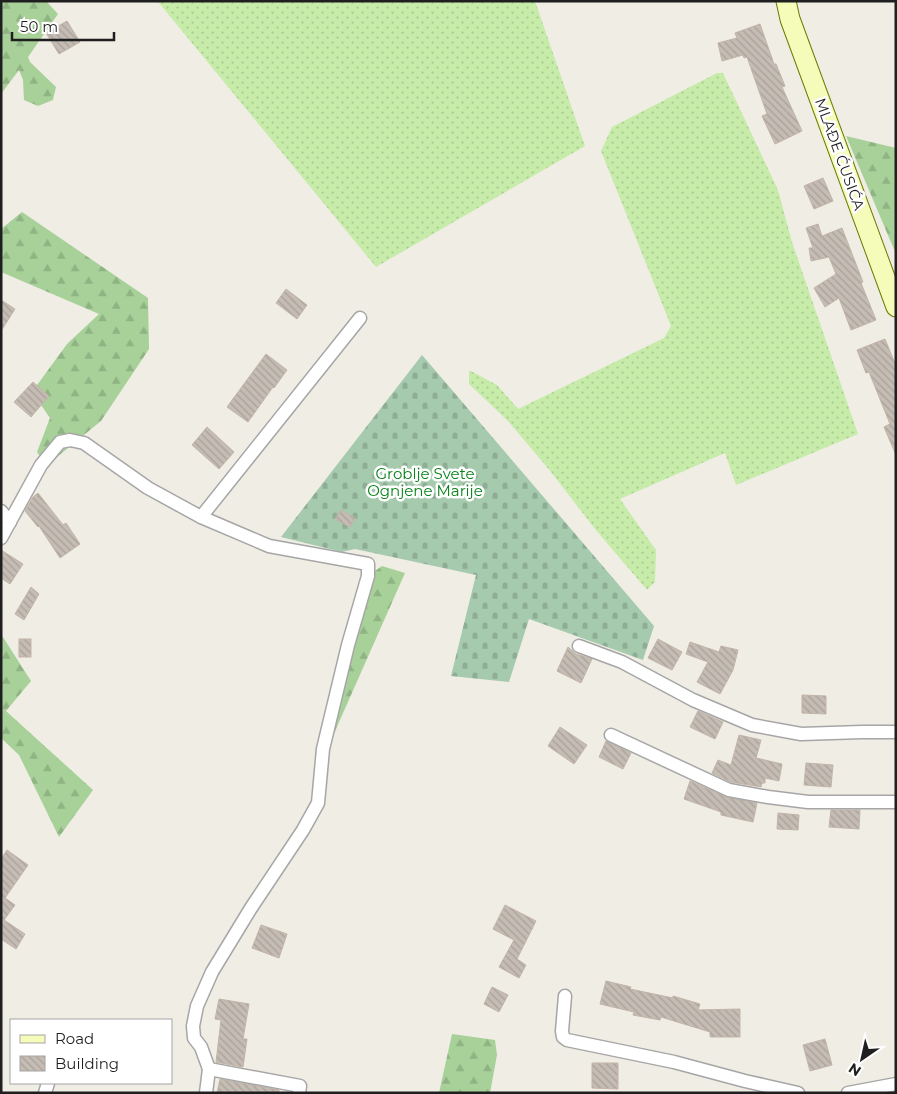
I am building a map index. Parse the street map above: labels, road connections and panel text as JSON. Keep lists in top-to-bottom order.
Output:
{
  "streets": {
    "street": ["MLAĐE ĆUSIĆA"]
  },
  "parks": ["Groblje Svete Ognjene Marije"],
  "legend": ["Road", "Building"],
  "scale_bar": "50 m",
  "north": "bottom left"
}
